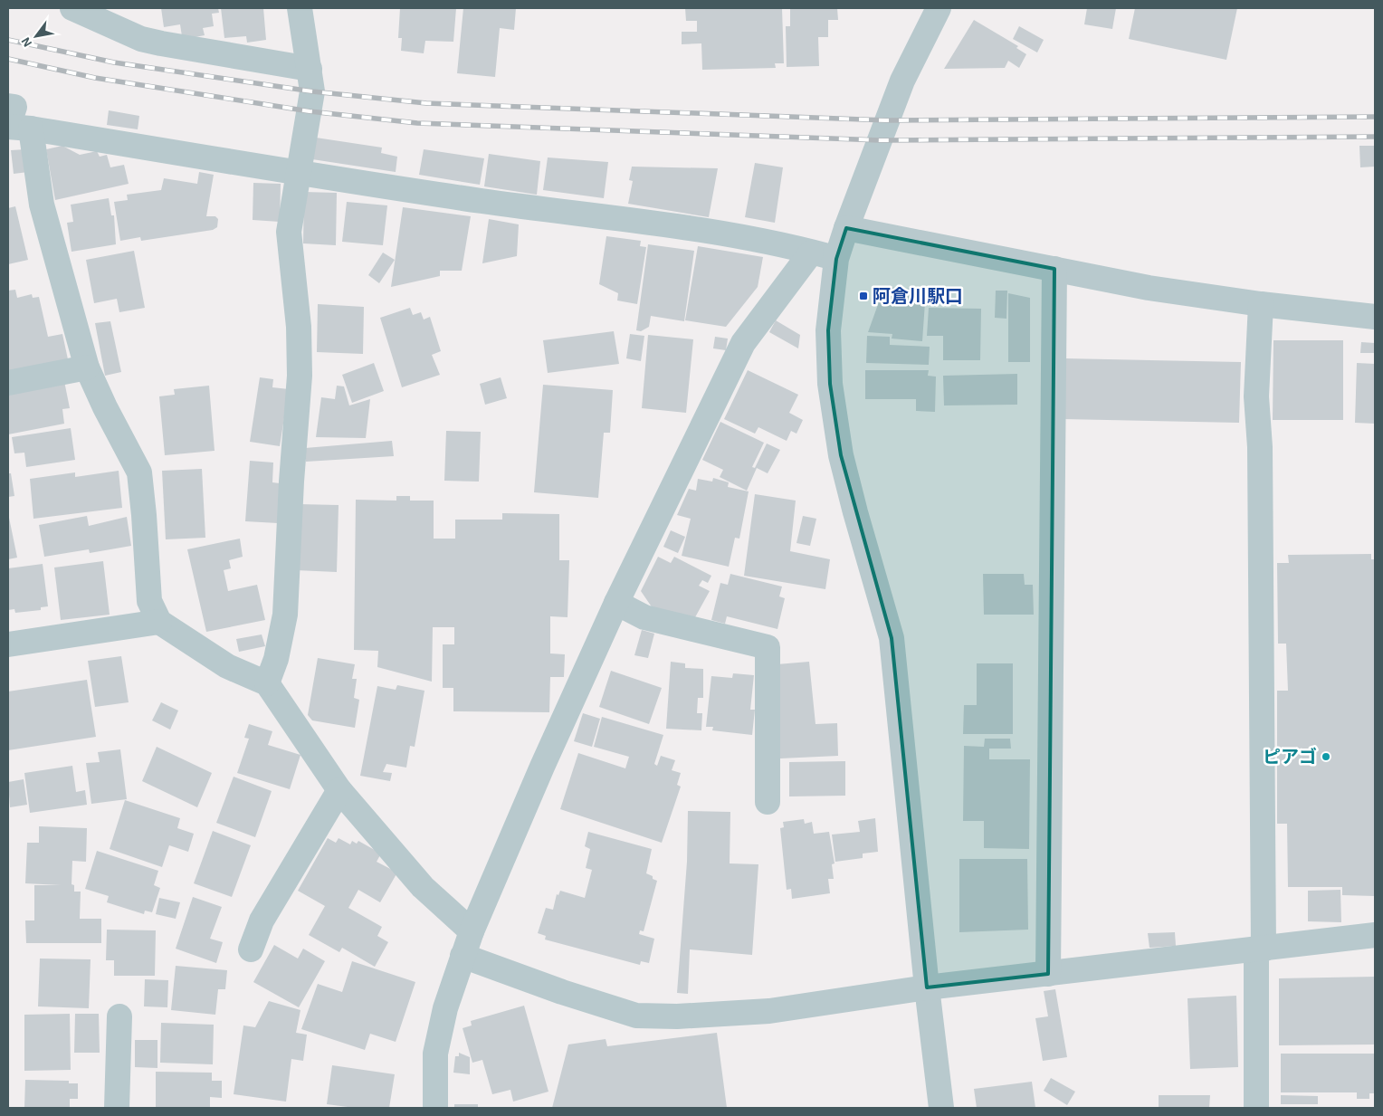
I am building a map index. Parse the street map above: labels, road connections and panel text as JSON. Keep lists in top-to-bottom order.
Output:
{
  "places": {
    "transit": ["阿倉川駅口"],
    "other": ["ピアゴ"]
  },
  "north": "bottom left"
}
